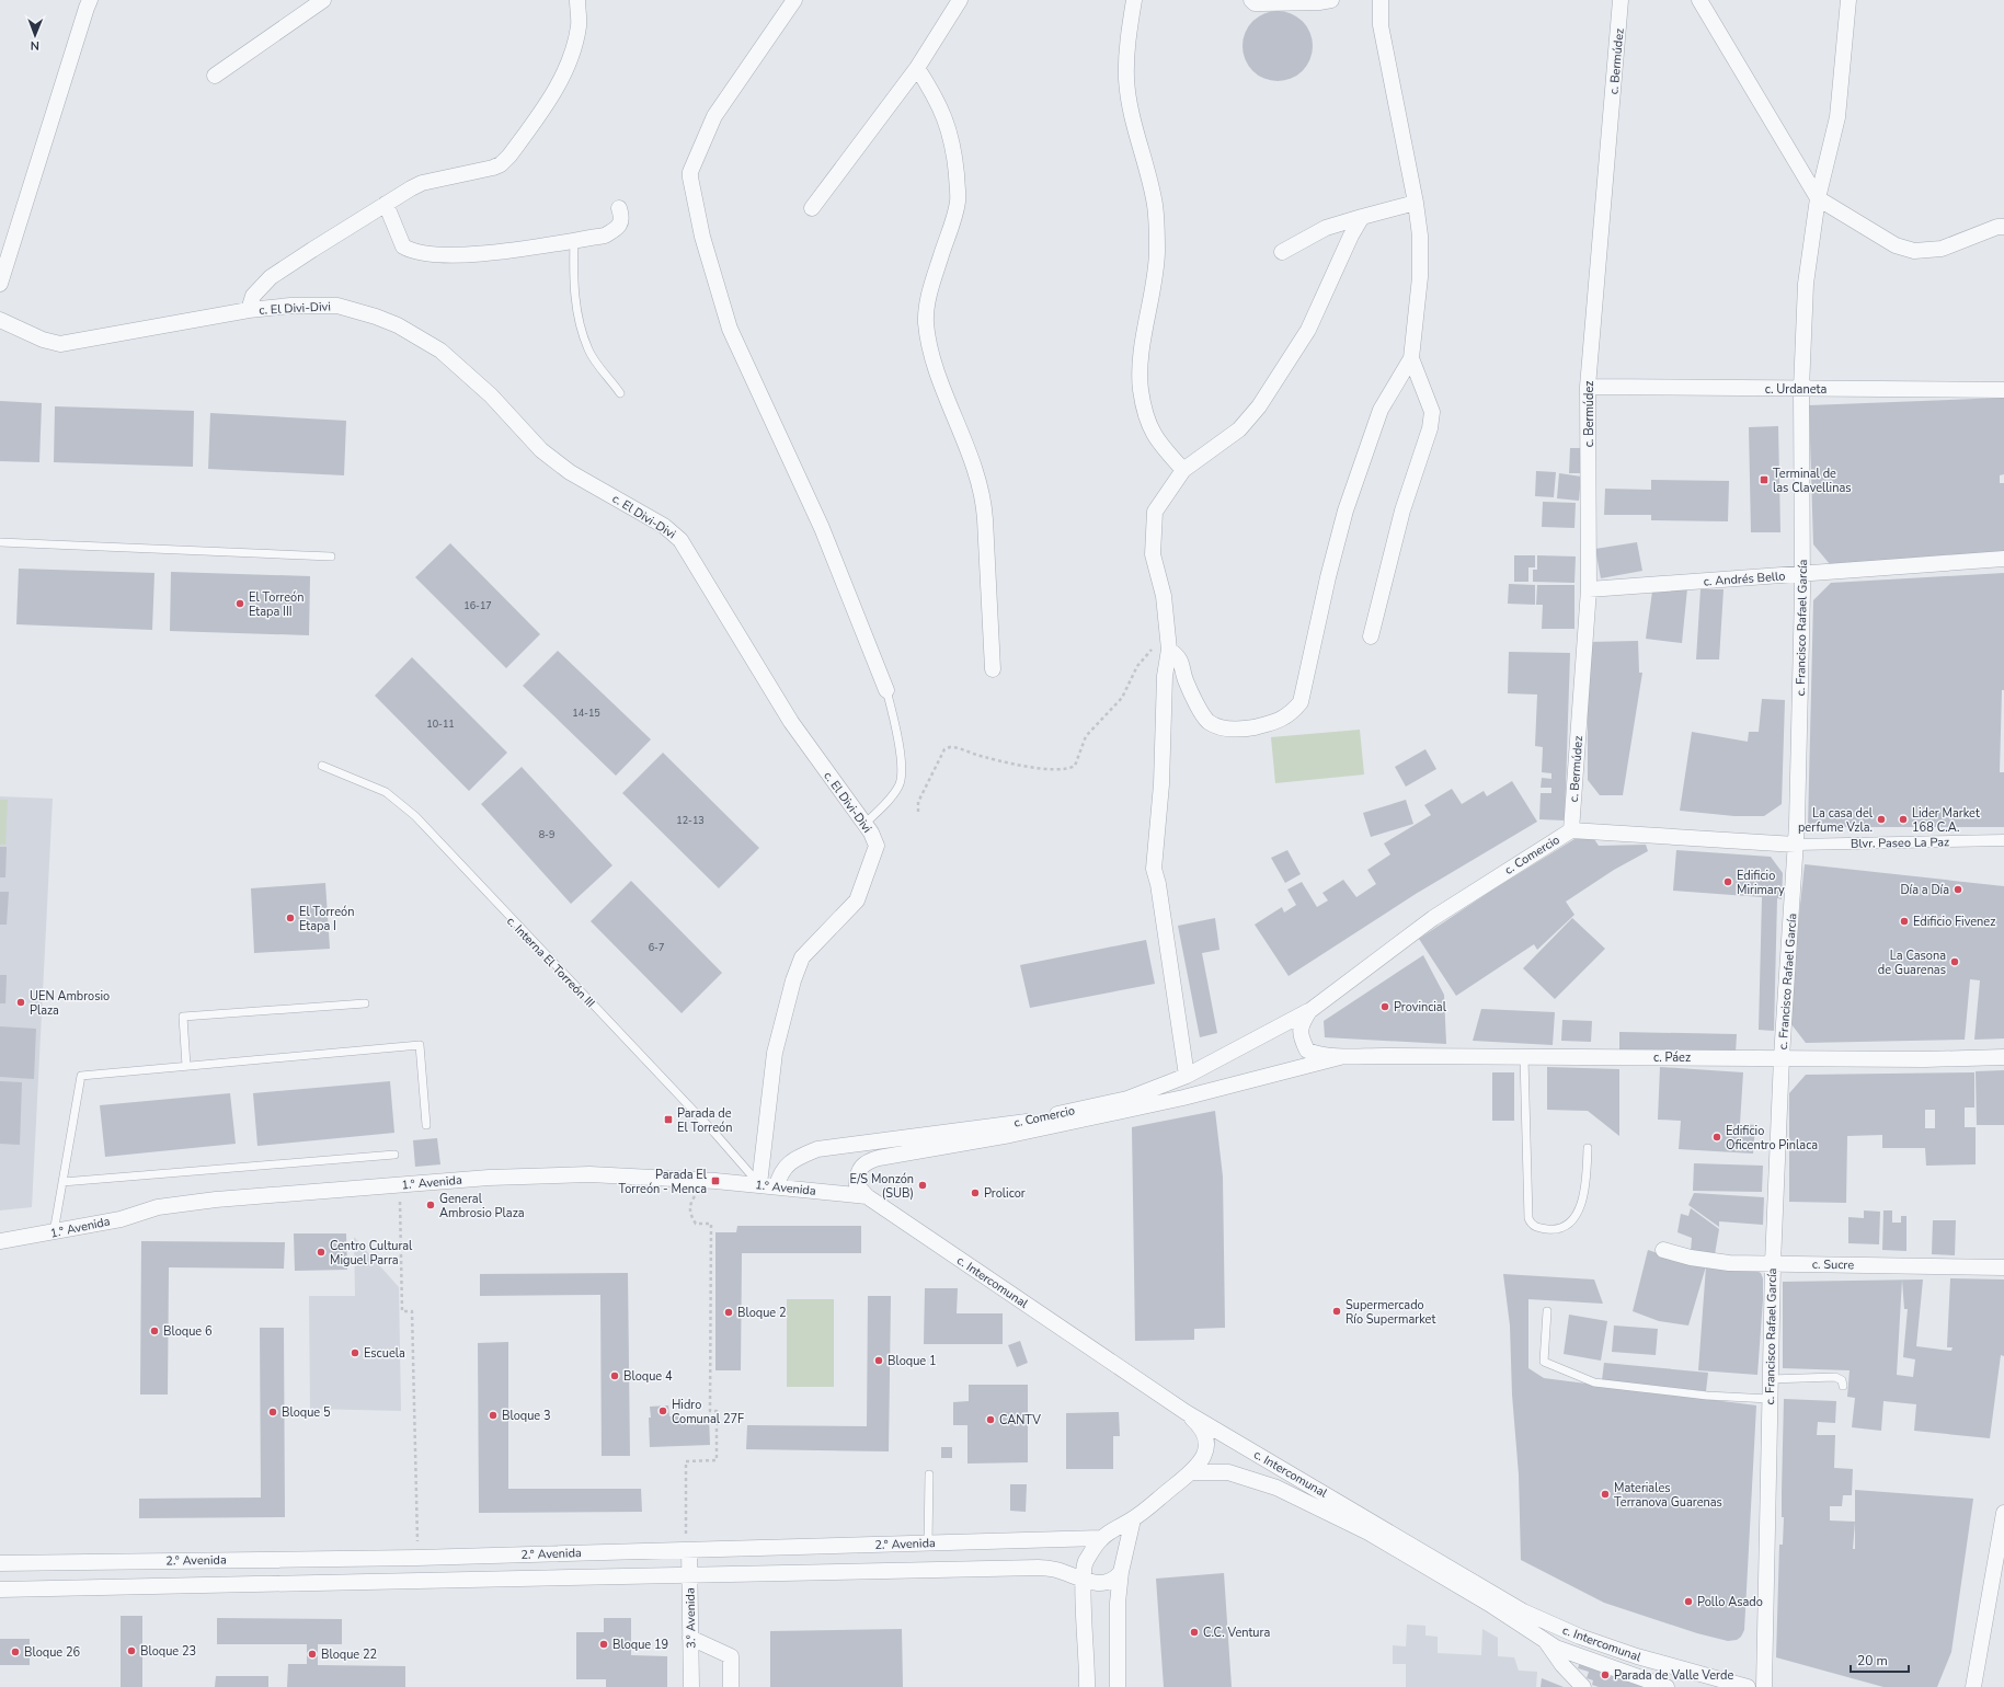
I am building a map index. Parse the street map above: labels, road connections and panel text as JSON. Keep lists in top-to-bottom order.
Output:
{
  "streets": {
    "street": [
      "c. Bermúdez",
      "c. El Divi-Divi",
      "c. Urdaneta",
      "c. Andrés Bello",
      "c. Francisco Rafael García",
      "Blvr. Paseo La Paz",
      "c. Comercio",
      "c. Páez",
      "1.° Avenida",
      "c. Sucre",
      "c. Intercomunal",
      "2.° Avenida",
      "3.° Avenida"
    ],
    "lane": ["c. Interna El Torreón III"]
  },
  "crossings": [
    ["c. Bermúdez", "c. Urdaneta"],
    ["c. Bermúdez", "c. Andrés Bello"],
    ["c. Bermúdez", "c. Comercio"],
    ["c. El Divi-Divi", "c. Interna El Torreón III"],
    ["c. El Divi-Divi", "1.° Avenida"],
    ["c. Urdaneta", "c. Francisco Rafael García"],
    ["c. Andrés Bello", "c. Francisco Rafael García"],
    ["c. Francisco Rafael García", "Blvr. Paseo La Paz"],
    ["c. Francisco Rafael García", "c. Comercio"],
    ["c. Francisco Rafael García", "c. Páez"],
    ["c. Francisco Rafael García", "c. Sucre"],
    ["Blvr. Paseo La Paz", "c. Comercio"],
    ["c. Comercio", "1.° Avenida"],
    ["c. Interna El Torreón III", "1.° Avenida"],
    ["1.° Avenida", "c. Intercomunal"],
    ["c. Intercomunal", "2.° Avenida"],
    ["2.° Avenida", "3.° Avenida"]
  ],
  "places": {
    "transit": ["Terminal de las Clavellinas", "Parada de El Torreón", "Parada El Torreón - Menca"],
    "other": [
      "El Torreón Etapa III",
      "La casa del perfume Vzla.",
      "Lider Market 168 C.A.",
      "Edificio Mirimary",
      "Día a Día",
      "El Torreón Etapa I",
      "Edificio Fivenez",
      "La Casona de Guarenas",
      "UEN Ambrosio Plaza",
      "Provincial",
      "Edificio Oficentro Pinlaca",
      "E/S Monzón (SUB)",
      "Prolicor",
      "General Ambrosio Plaza",
      "Centro Cultural Miguel Parra",
      "Supermercado Río Supermarket",
      "Bloque 2",
      "Bloque 6",
      "Escuela",
      "Bloque 1",
      "Bloque 4",
      "Hidro Comunal 27F",
      "Bloque 5",
      "Bloque 3",
      "CANTV",
      "Materiales Terranova Guarenas",
      "Pollo Asado",
      "C.C. Ventura",
      "Bloque 19",
      "Bloque 23",
      "Bloque 26",
      "Bloque 22",
      "Parada de Valle Verde"
    ]
  },
  "house_numbers": [
    "16-17",
    "14-15",
    "10-11",
    "12-13",
    "8-9",
    "6-7"
  ],
  "scale_bar": "20 m",
  "north": "bottom"
}
